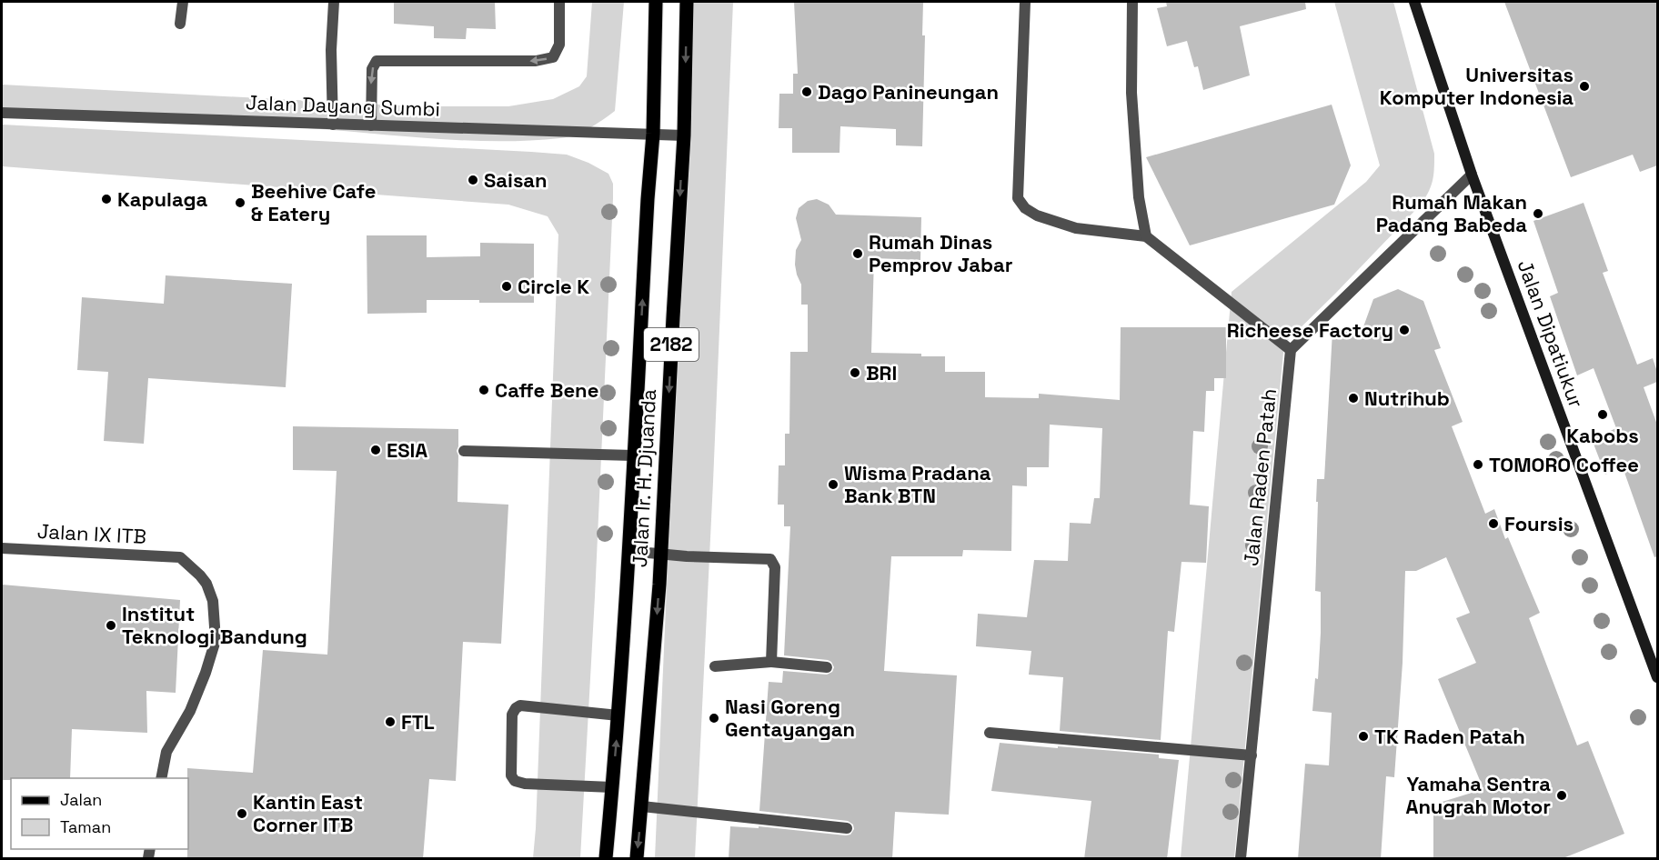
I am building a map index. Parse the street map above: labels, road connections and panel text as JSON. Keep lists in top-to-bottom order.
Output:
{
  "streets": {
    "main road": ["Jalan Dipatiukur", "2182", "Jalan Ir. H. Djuanda"],
    "street": ["Jalan Dayang Sumbi", "Jalan Raden Patah", "Jalan IX ITB"]
  },
  "crossings": [
    ["Jalan Dayang Sumbi", "Jalan Ir. H. Djuanda"]
  ],
  "places": [
    "Universitas Komputer Indonesia",
    "Dago Panineungan",
    "Saisan",
    "Kapulaga",
    "Beehive Cafe & Eatery",
    "Rumah Makan Padang Babeda",
    "Rumah Dinas Pemprov Jabar",
    "Circle K",
    "Richeese Factory",
    "BRI",
    "Caffe Bene",
    "Nutrihub",
    "Kabobs",
    "ESIA",
    "TOMORO Coffee",
    "Wisma Pradana Bank BTN",
    "Foursis",
    "Institut Teknologi Bandung",
    "Nasi Goreng Gentayangan",
    "FTL",
    "TK Raden Patah",
    "Yamaha Sentra Anugrah Motor",
    "Kantin East Corner ITB"
  ],
  "legend": ["Jalan", "Taman"]
}
